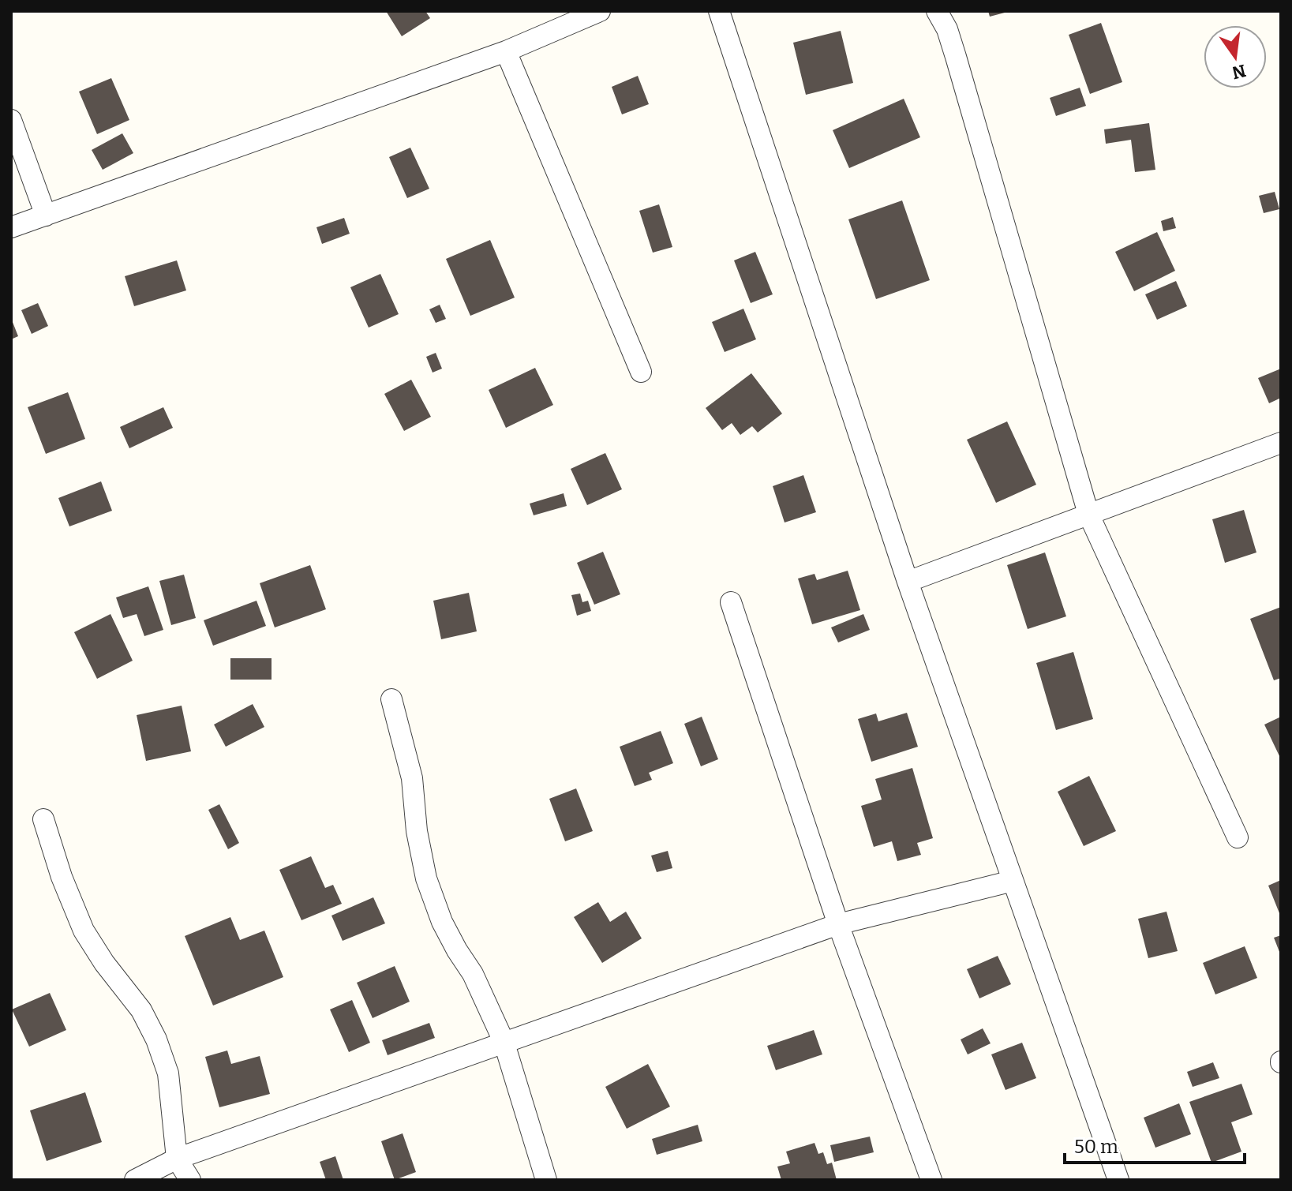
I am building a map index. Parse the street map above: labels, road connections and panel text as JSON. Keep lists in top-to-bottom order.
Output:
{
  "scale_bar": "50 m",
  "north": "bottom"
}
